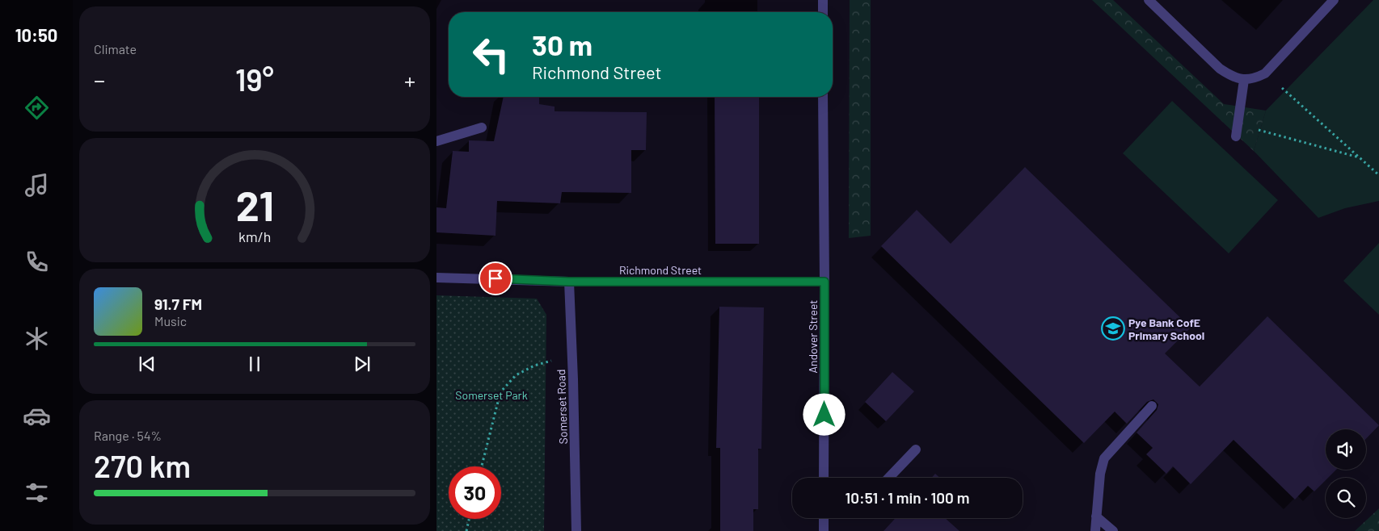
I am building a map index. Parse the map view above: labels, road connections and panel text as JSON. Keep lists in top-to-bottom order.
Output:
{
  "streets": {
    "street": ["Richmond Street", "Andover Street", "Somerset Road"]
  },
  "crossings": [
    ["Richmond Street", "Andover Street"],
    ["Richmond Street", "Somerset Road"]
  ],
  "parks": ["Somerset Park"],
  "places": {
    "school or university": ["Pye Bank CofE Primary School"]
  },
  "page": {
    "tabs": "10:50",
    "tile": [
      "Climate",
      ["Range · 54%", "270 km"]
    ],
    "turn": ["30 m", "Richmond Street"],
    "heat": ["−", "19°", "+"],
    "song": ["91.7 FM", "Music"],
    "limit": "30",
    "trip": "10:51 · 1 min · 100 m",
    "gauge": ["21", "km/h"]
  }
}
